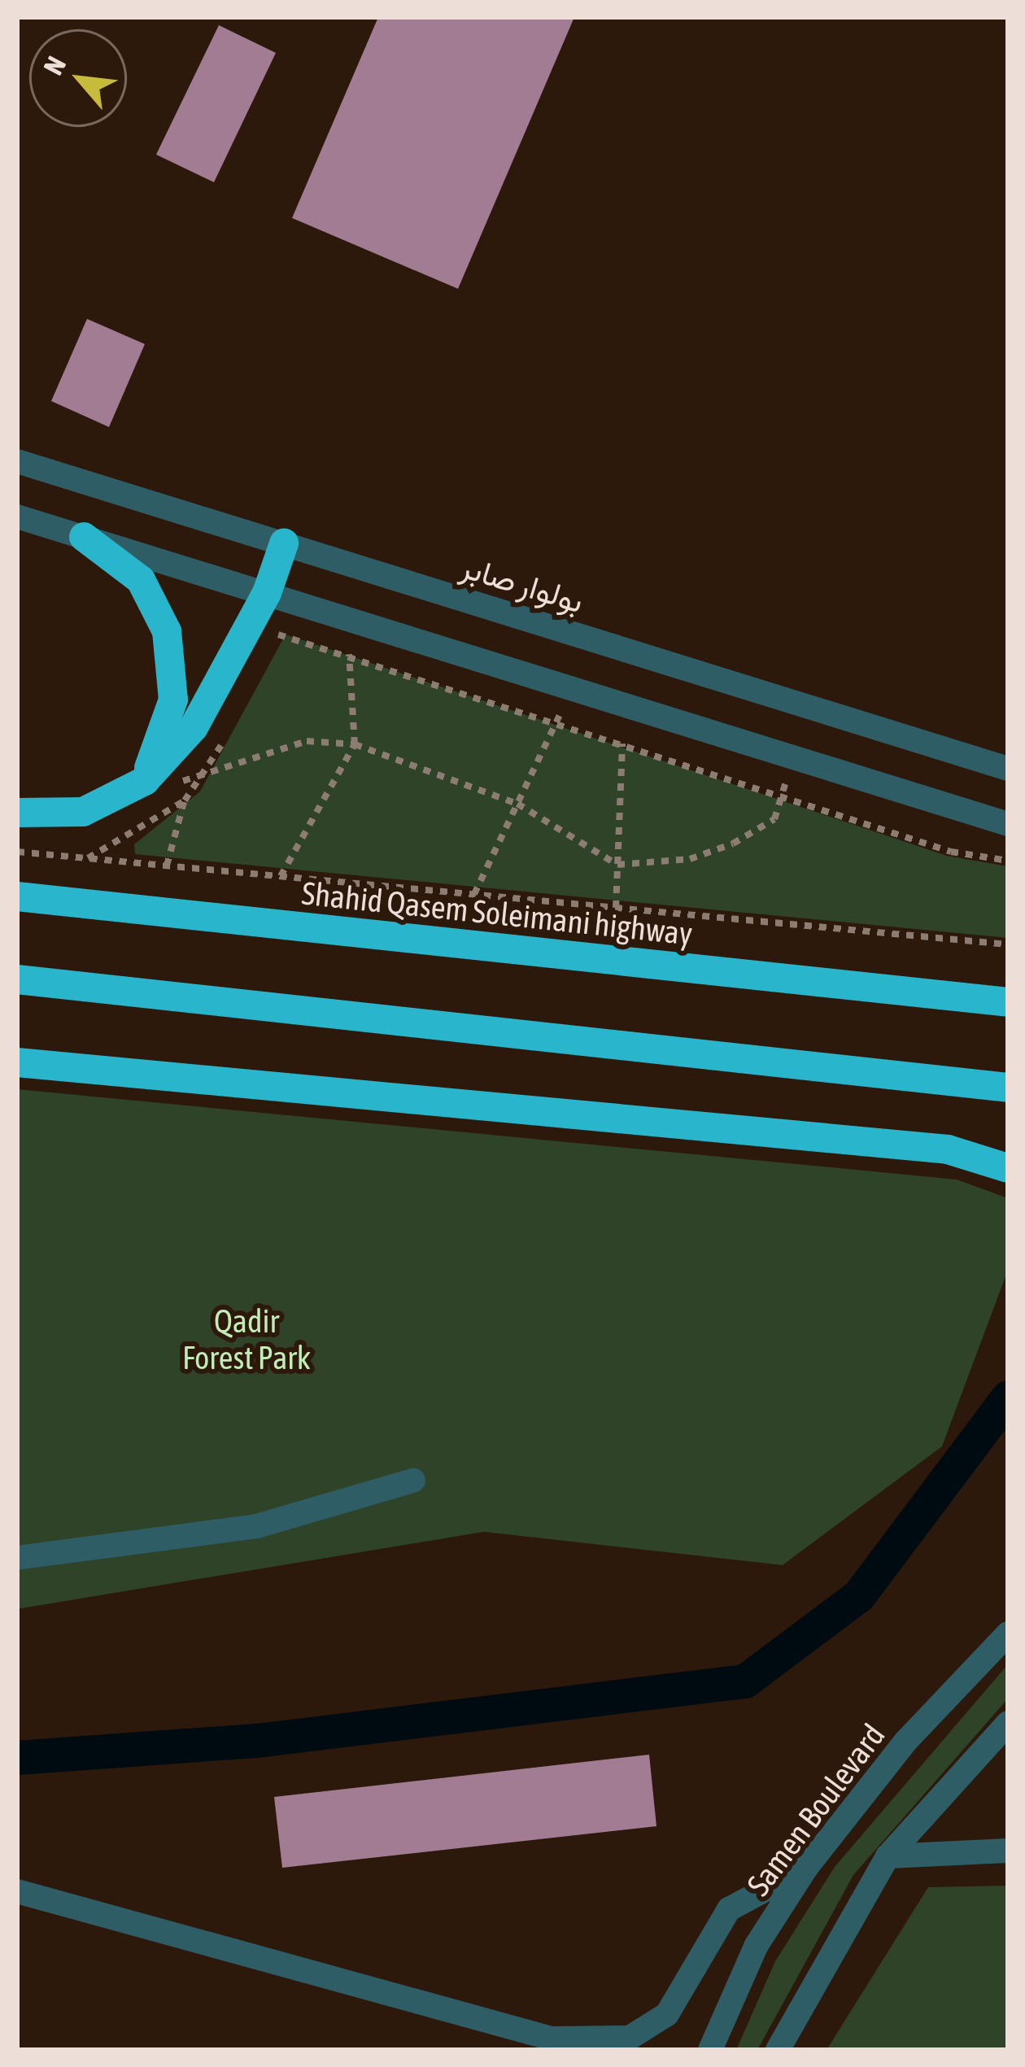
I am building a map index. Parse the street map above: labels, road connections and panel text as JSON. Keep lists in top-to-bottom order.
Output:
{
  "streets": {
    "highway": ["Shahid Qasem Soleimani highway"],
    "street": ["بولوار صابر", "Samen Boulevard"]
  },
  "parks": ["Qadir Forest Park"],
  "north": "top left"
}
